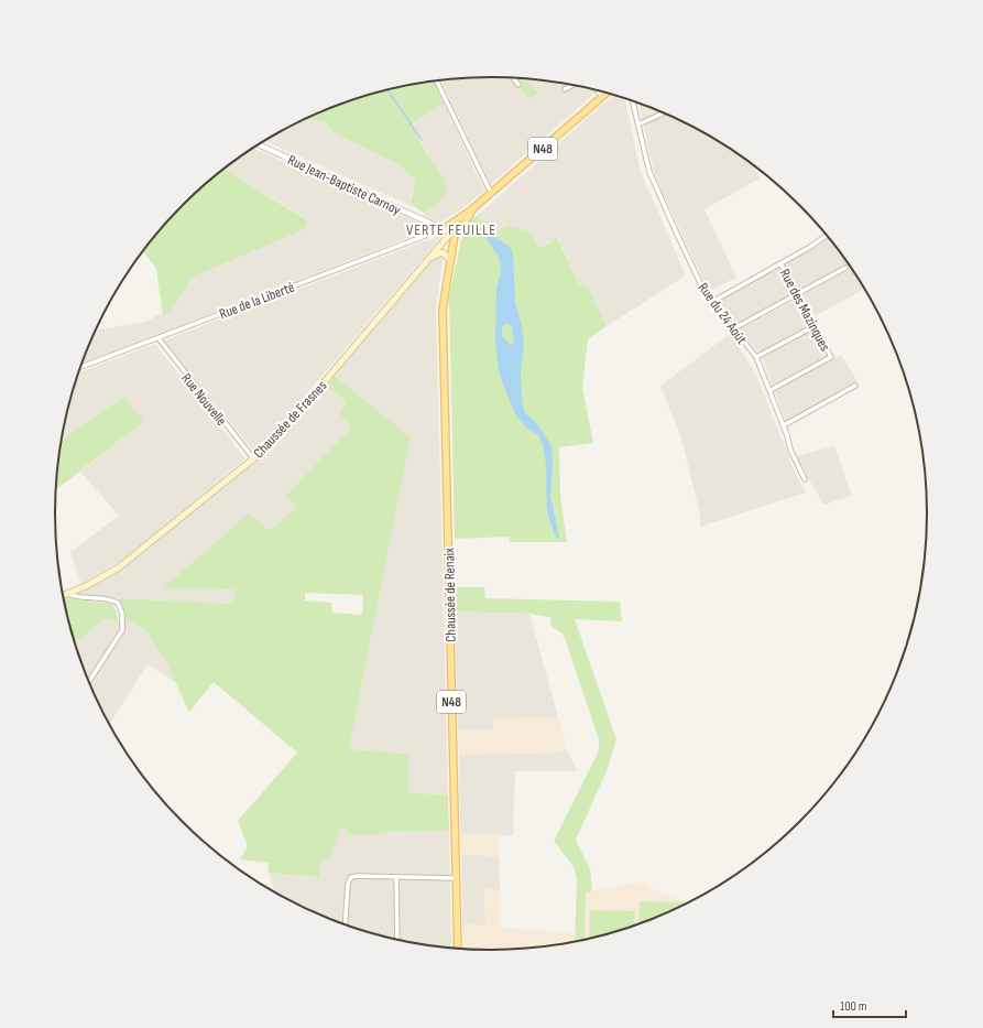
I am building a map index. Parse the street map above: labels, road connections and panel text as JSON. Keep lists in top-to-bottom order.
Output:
{
  "streets": {
    "main road": ["N48", "Chaussée de Frasnes", "Chaussée de Renaix"],
    "street": [
      "Rue Jean-Baptiste Carnoy",
      "Rue de la Liberté",
      "Rue des Mazinques",
      "Rue du 24 Août",
      "Rue Nouvelle"
    ]
  },
  "crossings": [
    ["N48", "Chaussée de Frasnes"],
    ["N48", "Chaussée de Renaix"],
    ["Rue Jean-Baptiste Carnoy", "Rue de la Liberté"],
    ["Rue de la Liberté", "Rue Nouvelle"],
    ["Rue des Mazinques", "Rue du 24 Août"],
    ["Rue Nouvelle", "Chaussée de Frasnes"],
    ["Chaussée de Frasnes", "Chaussée de Renaix"]
  ],
  "districts": ["VERTE FEUILLE"],
  "scale_bar": "100 m"
}
